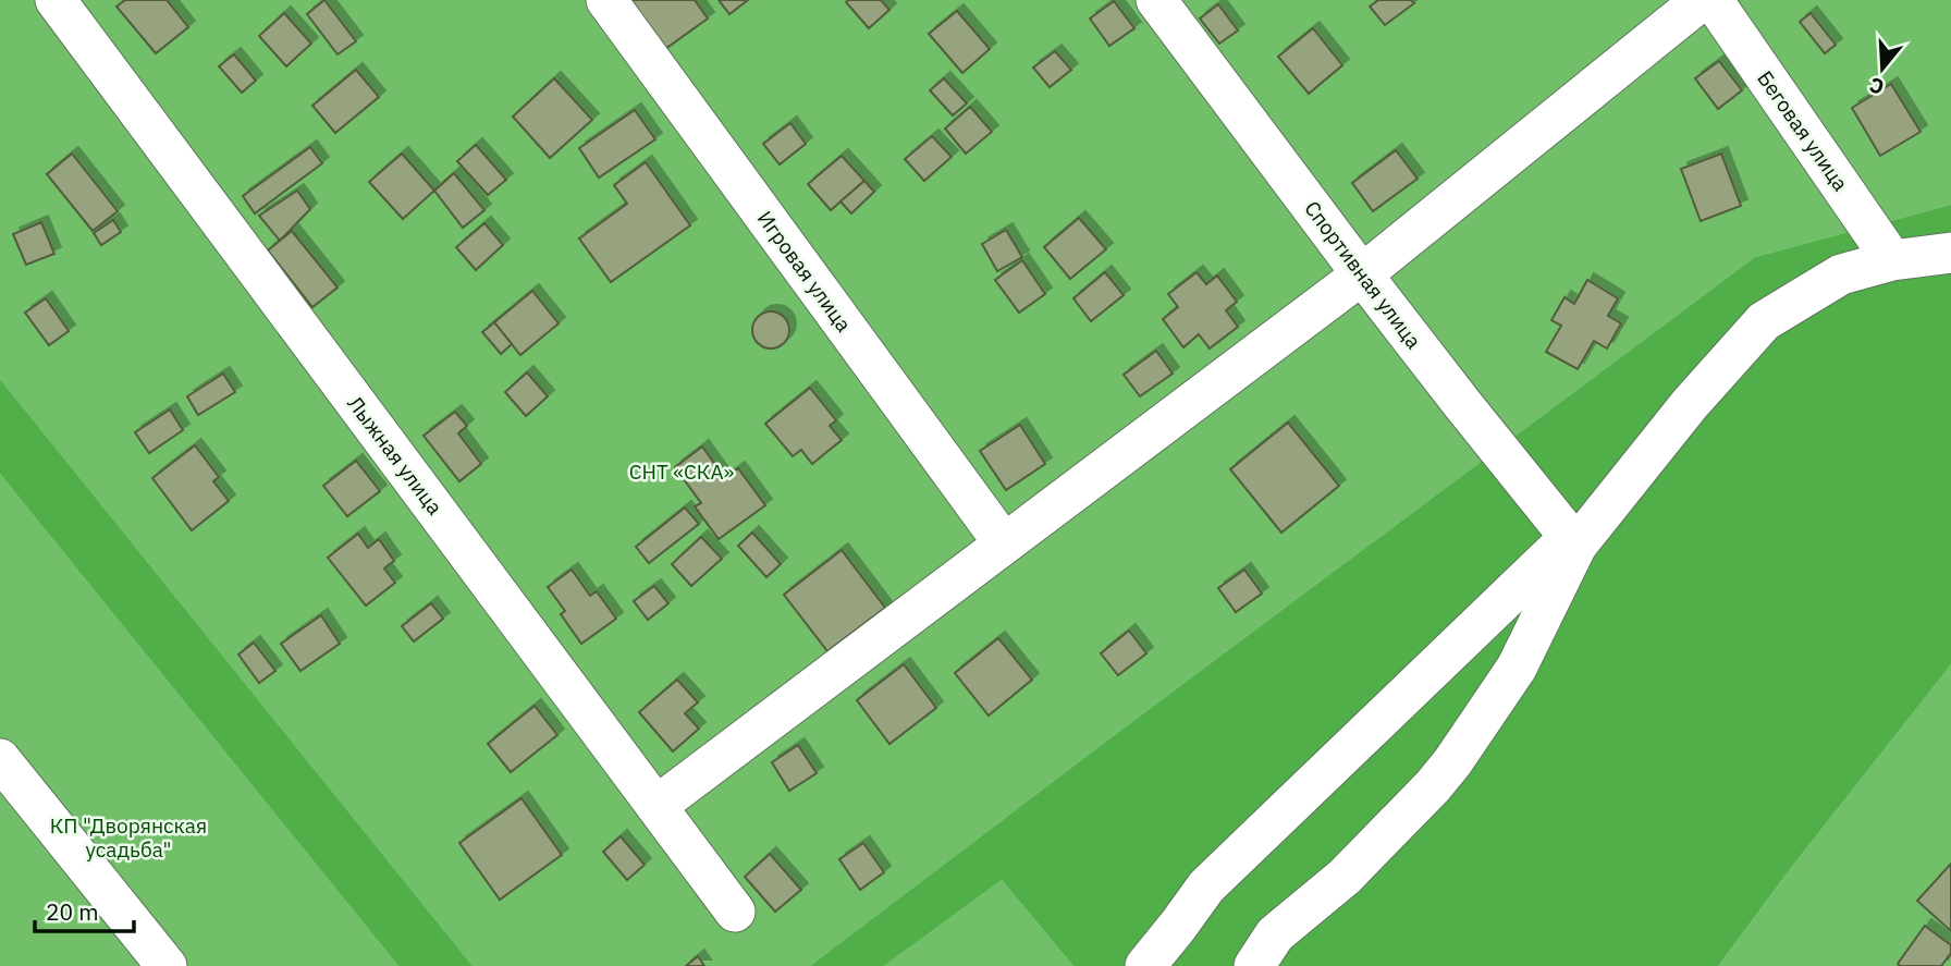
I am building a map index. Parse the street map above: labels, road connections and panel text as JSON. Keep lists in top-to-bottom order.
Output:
{
  "streets": {
    "street": [
      "Беговая улица",
      "Игровая улица",
      "Спортивная улица",
      "Лыжная улица"
    ]
  },
  "parks": ["СНТ «СКА»", "КП \"Дворянская усадьба\""],
  "scale_bar": "20 m",
  "north": "bottom"
}
